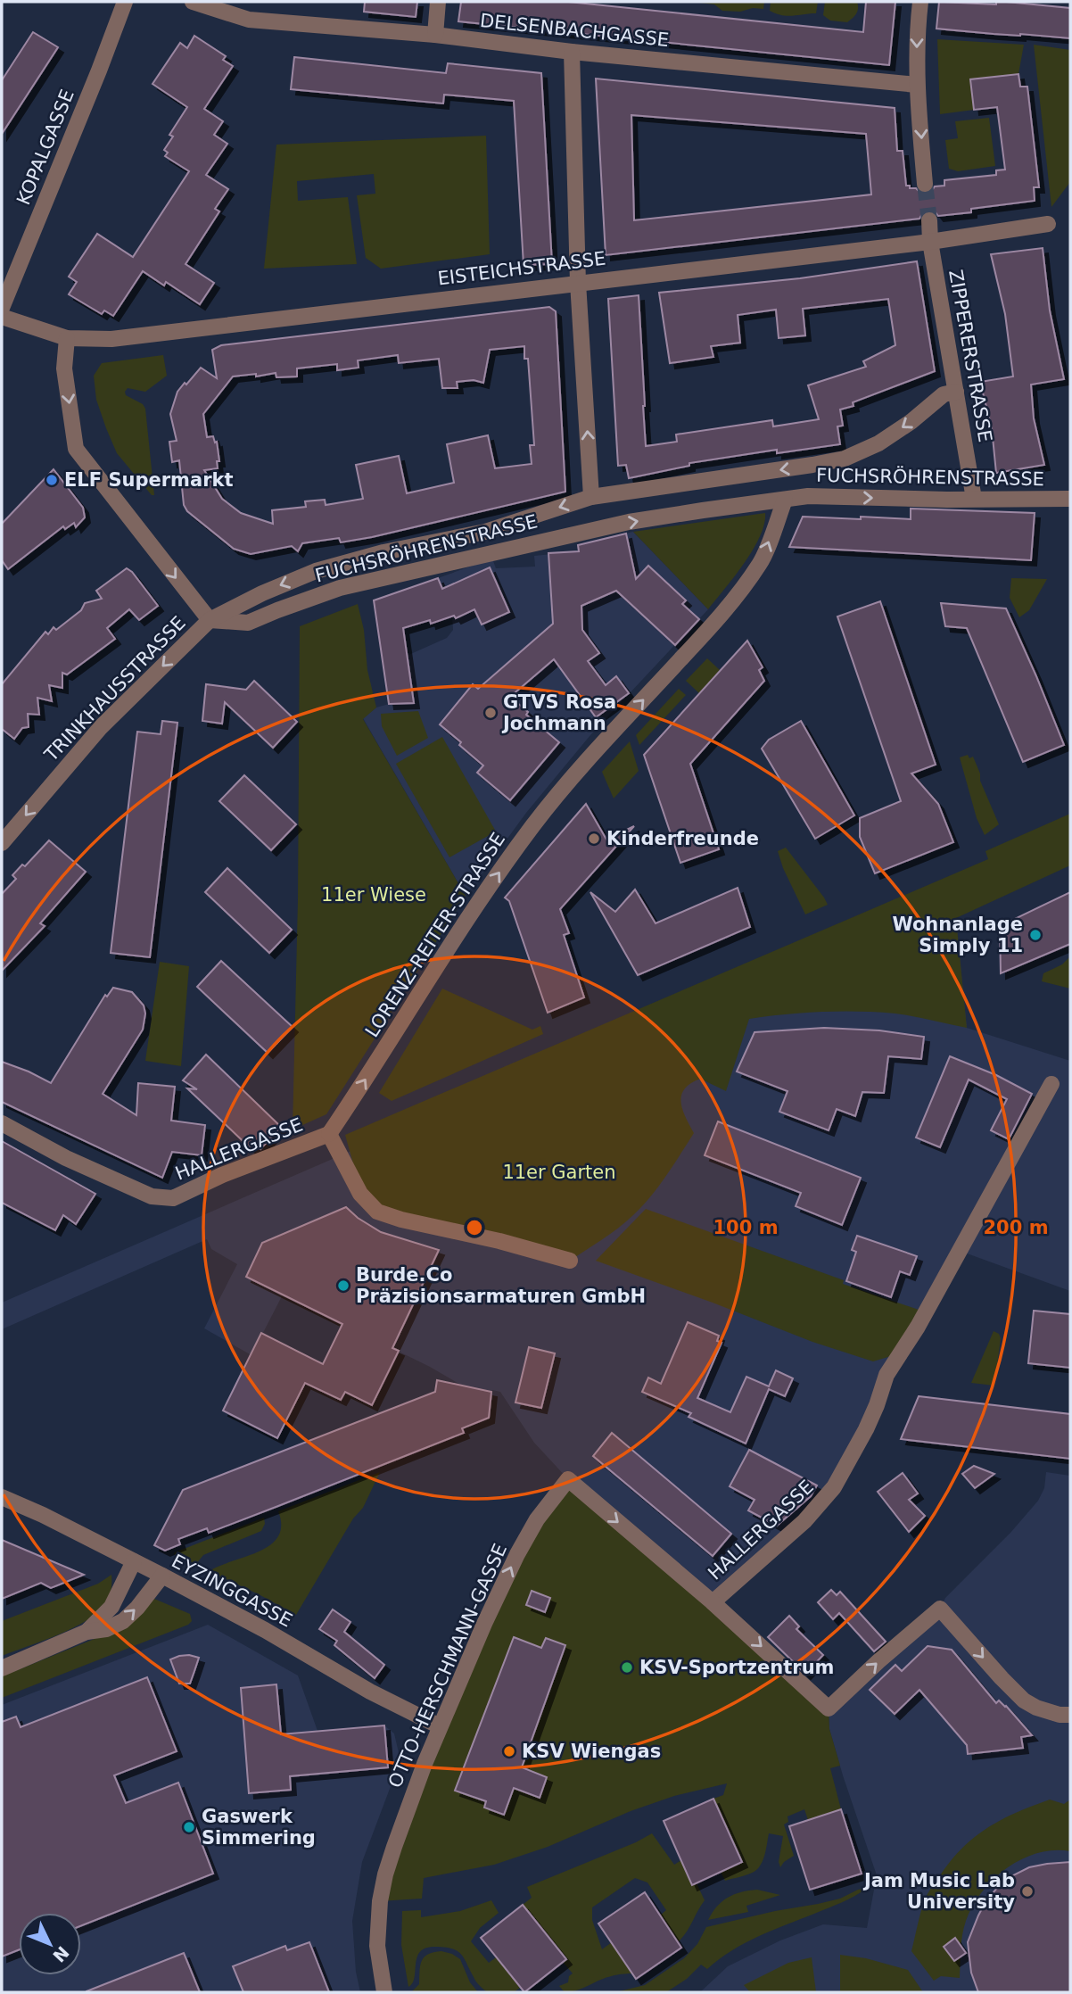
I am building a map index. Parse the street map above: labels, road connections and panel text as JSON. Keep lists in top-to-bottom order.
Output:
{
  "streets": {
    "street": [
      "DELSENBACHGASSE",
      "KOPALGASSE",
      "EISTEICHSTRASSE",
      "ZIPPERERSTRASSE",
      "FUCHSRÖHRENSTRASSE",
      "TRINKHAUSSTRASSE",
      "LORENZ-REITER-STRASSE",
      "HALLERGASSE",
      "EYZINGGASSE",
      "OTTO-HERSCHMANN-GASSE"
    ]
  },
  "crossings": [
    ["EISTEICHSTRASSE", "ZIPPERERSTRASSE"],
    ["ZIPPERERSTRASSE", "FUCHSRÖHRENSTRASSE"],
    ["FUCHSRÖHRENSTRASSE", "TRINKHAUSSTRASSE"],
    ["FUCHSRÖHRENSTRASSE", "LORENZ-REITER-STRASSE"],
    ["LORENZ-REITER-STRASSE", "HALLERGASSE"],
    ["HALLERGASSE", "OTTO-HERSCHMANN-GASSE"],
    ["EYZINGGASSE", "OTTO-HERSCHMANN-GASSE"]
  ],
  "one_way": ["TRINKHAUSSTRASSE", "LORENZ-REITER-STRASSE"],
  "parks": ["11er Wiese", "11er Garten"],
  "places": [
    "ELF Supermarkt",
    "GTVS Rosa Jochmann",
    "Kinderfreunde",
    "Wohnanlage Simply 11",
    "Burde.Co Präzisionsarmaturen GmbH",
    "KSV-Sportzentrum",
    "KSV Wiengas",
    "Gaswerk Simmering",
    "Jam Music Lab University"
  ],
  "north": "bottom right",
  "rings": ["100 m", "200 m"]
}
